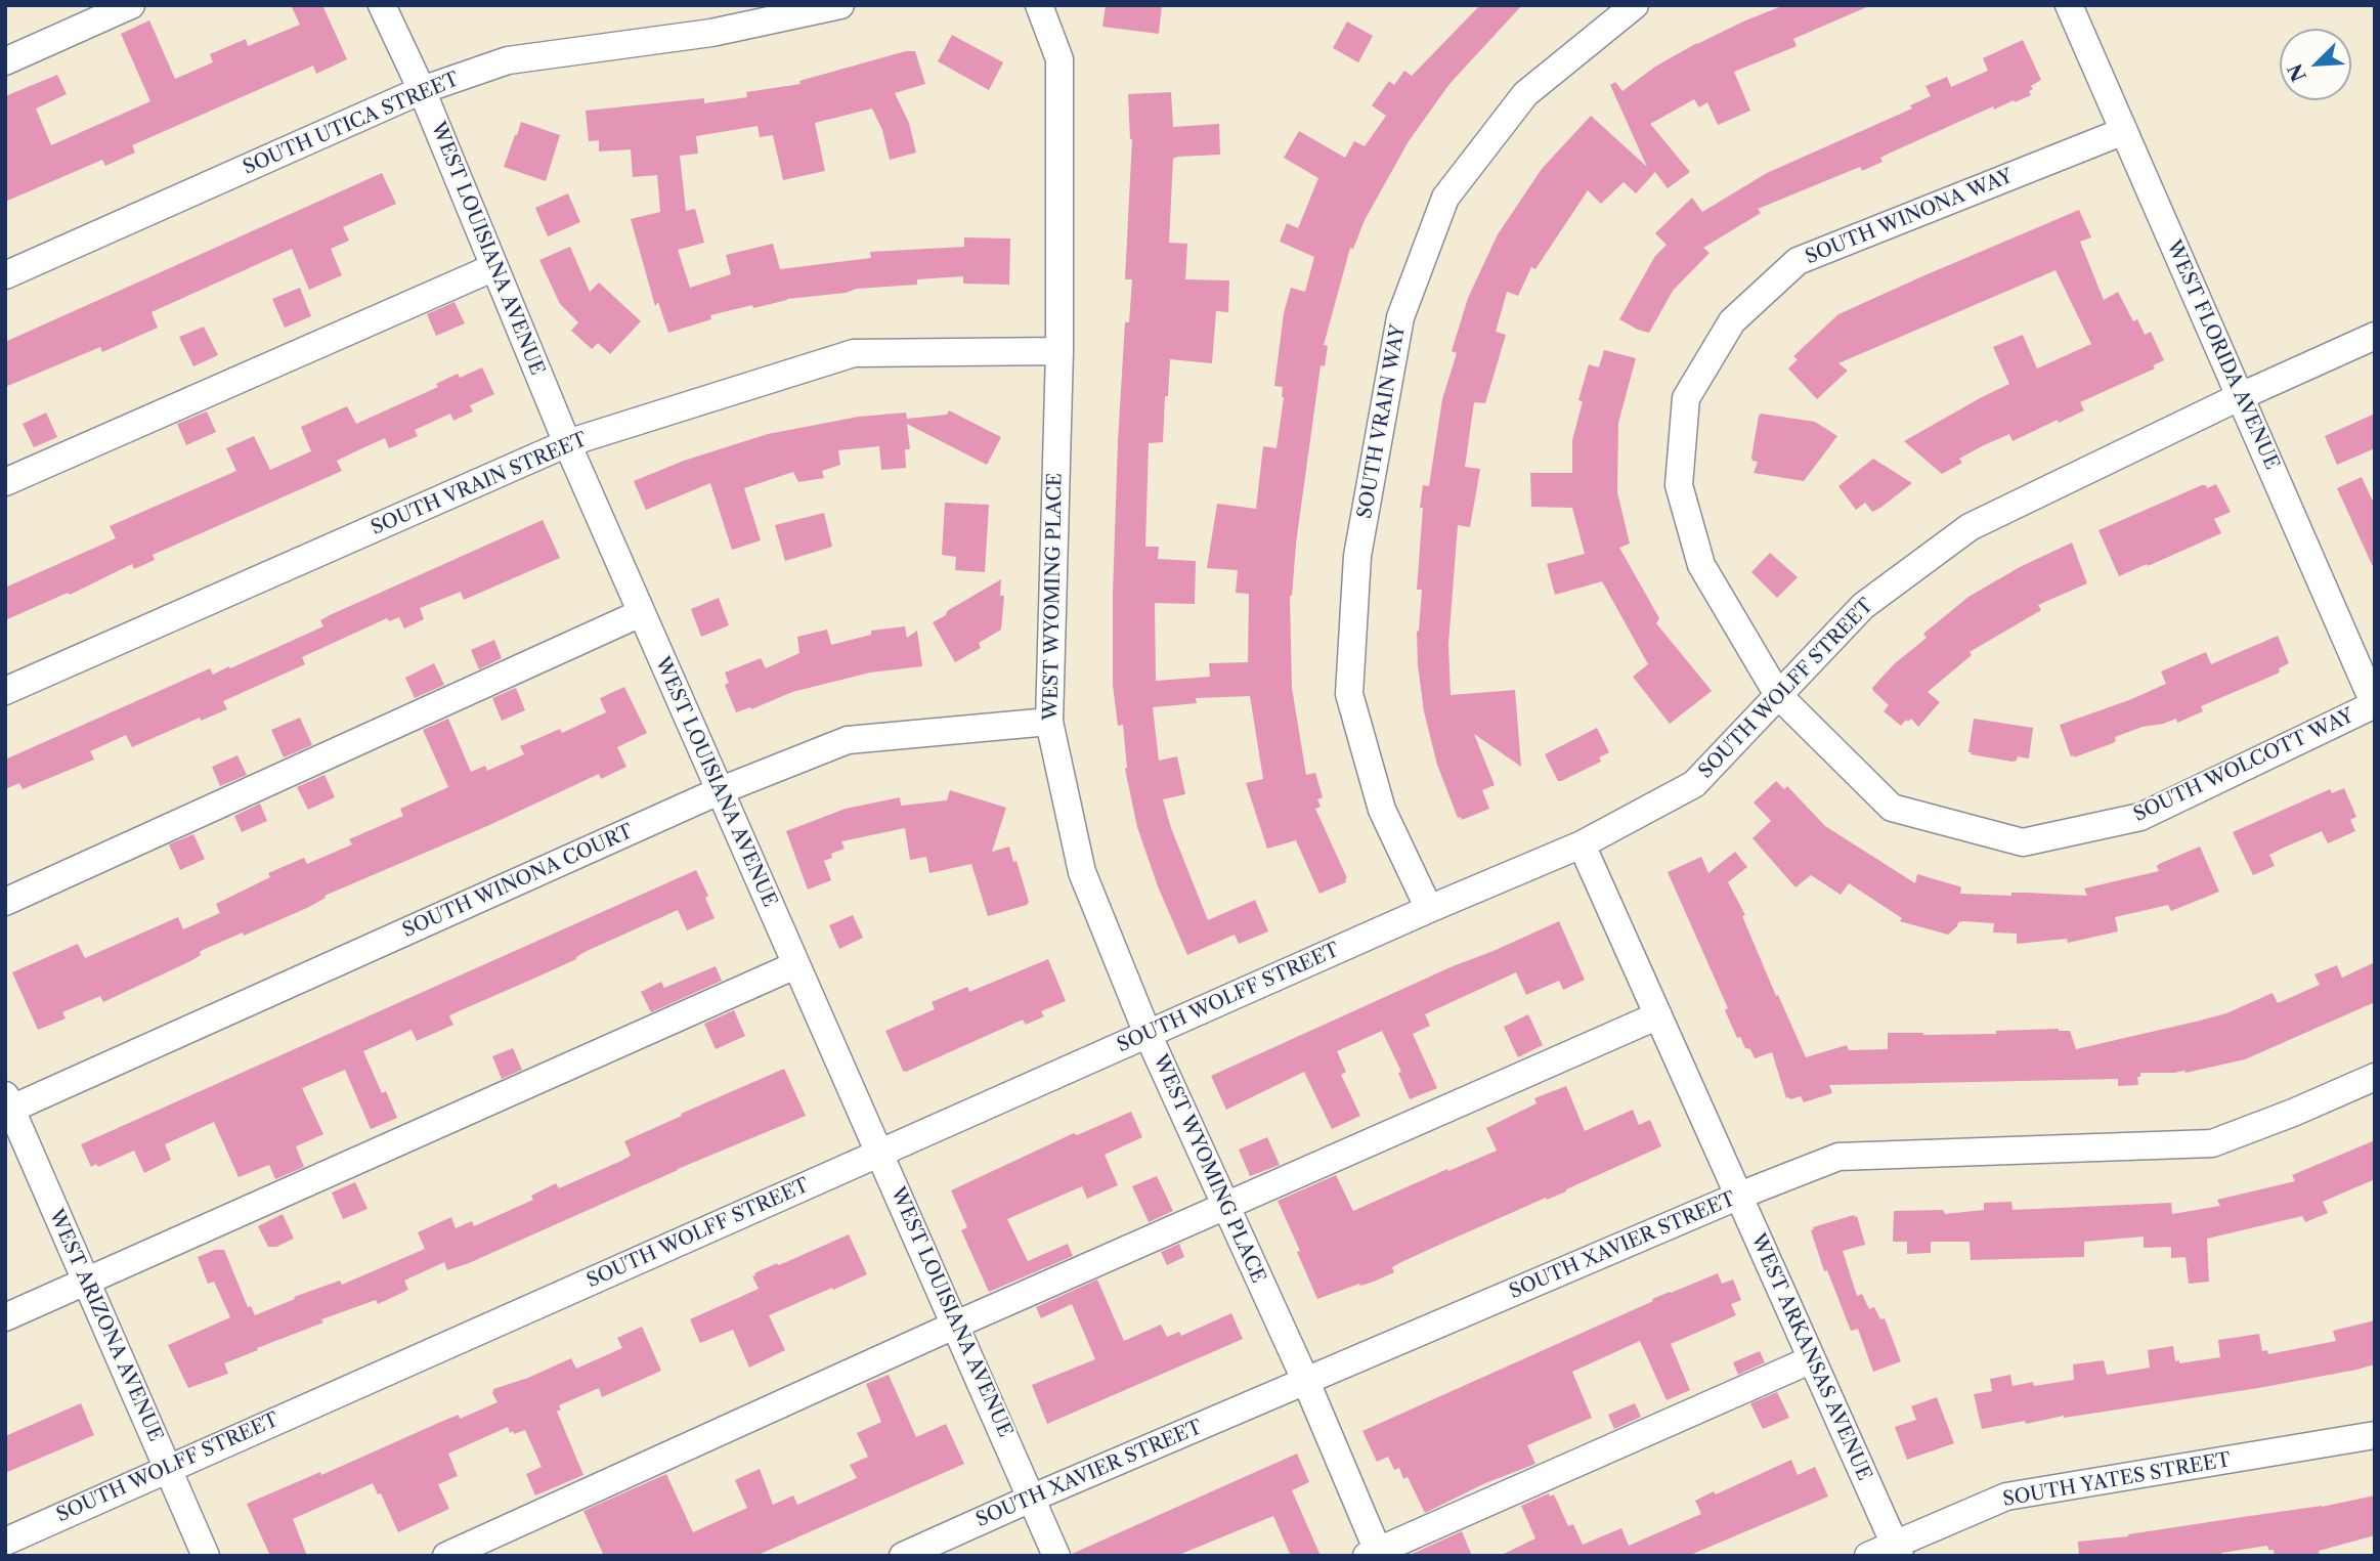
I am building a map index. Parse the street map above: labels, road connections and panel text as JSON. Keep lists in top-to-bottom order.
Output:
{
  "streets": {
    "street": [
      "SOUTH UTICA STREET",
      "SOUTH WINONA WAY",
      "WEST LOUISIANA AVENUE",
      "WEST FLORIDA AVENUE",
      "SOUTH VRAIN WAY",
      "SOUTH VRAIN STREET",
      "WEST WYOMING PLACE",
      "SOUTH WOLFF STREET",
      "SOUTH WOLCOTT WAY",
      "SOUTH WINONA COURT",
      "SOUTH XAVIER STREET",
      "WEST ARIZONA AVENUE",
      "WEST ARKANSAS AVENUE",
      "SOUTH YATES STREET"
    ]
  },
  "crossings": [
    ["SOUTH UTICA STREET", "WEST LOUISIANA AVENUE"],
    ["SOUTH WINONA WAY", "WEST FLORIDA AVENUE"],
    ["SOUTH WINONA WAY", "SOUTH WOLFF STREET"],
    ["SOUTH WINONA WAY", "SOUTH WOLCOTT WAY"],
    ["WEST LOUISIANA AVENUE", "SOUTH VRAIN STREET"],
    ["WEST LOUISIANA AVENUE", "SOUTH WOLFF STREET"],
    ["WEST LOUISIANA AVENUE", "SOUTH WINONA COURT"],
    ["WEST LOUISIANA AVENUE", "SOUTH XAVIER STREET"],
    ["WEST FLORIDA AVENUE", "SOUTH WOLFF STREET"],
    ["WEST FLORIDA AVENUE", "SOUTH WOLCOTT WAY"],
    ["SOUTH VRAIN WAY", "SOUTH WOLFF STREET"],
    ["SOUTH VRAIN STREET", "WEST WYOMING PLACE"],
    ["WEST WYOMING PLACE", "SOUTH WOLFF STREET"],
    ["WEST WYOMING PLACE", "SOUTH WINONA COURT"],
    ["WEST WYOMING PLACE", "SOUTH XAVIER STREET"],
    ["SOUTH WOLFF STREET", "SOUTH WOLCOTT WAY"],
    ["SOUTH WOLFF STREET", "WEST ARIZONA AVENUE"],
    ["SOUTH WOLFF STREET", "WEST ARKANSAS AVENUE"],
    ["SOUTH WINONA COURT", "WEST ARIZONA AVENUE"],
    ["SOUTH XAVIER STREET", "WEST ARKANSAS AVENUE"],
    ["WEST ARKANSAS AVENUE", "SOUTH YATES STREET"]
  ],
  "north": "bottom left"
}
